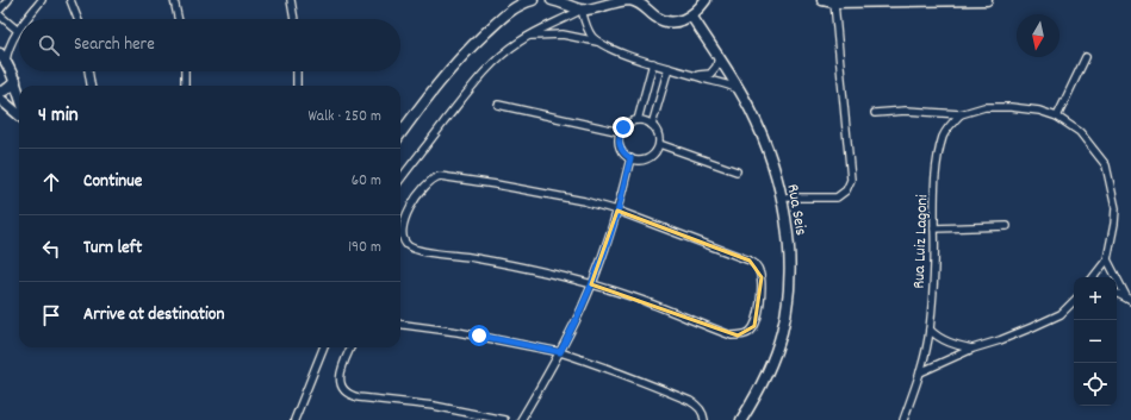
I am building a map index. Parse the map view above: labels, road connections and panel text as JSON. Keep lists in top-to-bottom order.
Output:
{
  "streets": {
    "street": ["Rua Seis", "Rua Luiz Lagoni"]
  },
  "north": "bottom",
  "page": {
    "search": "Search here",
    "heading": ["4 min", "Walk · 250 m"],
    "list": [
      ["Continue", "60 m"],
      ["Turn left", "190 m"],
      "Arrive at destination"
    ],
    "map_buttons": ["+", "−"]
  }
}
